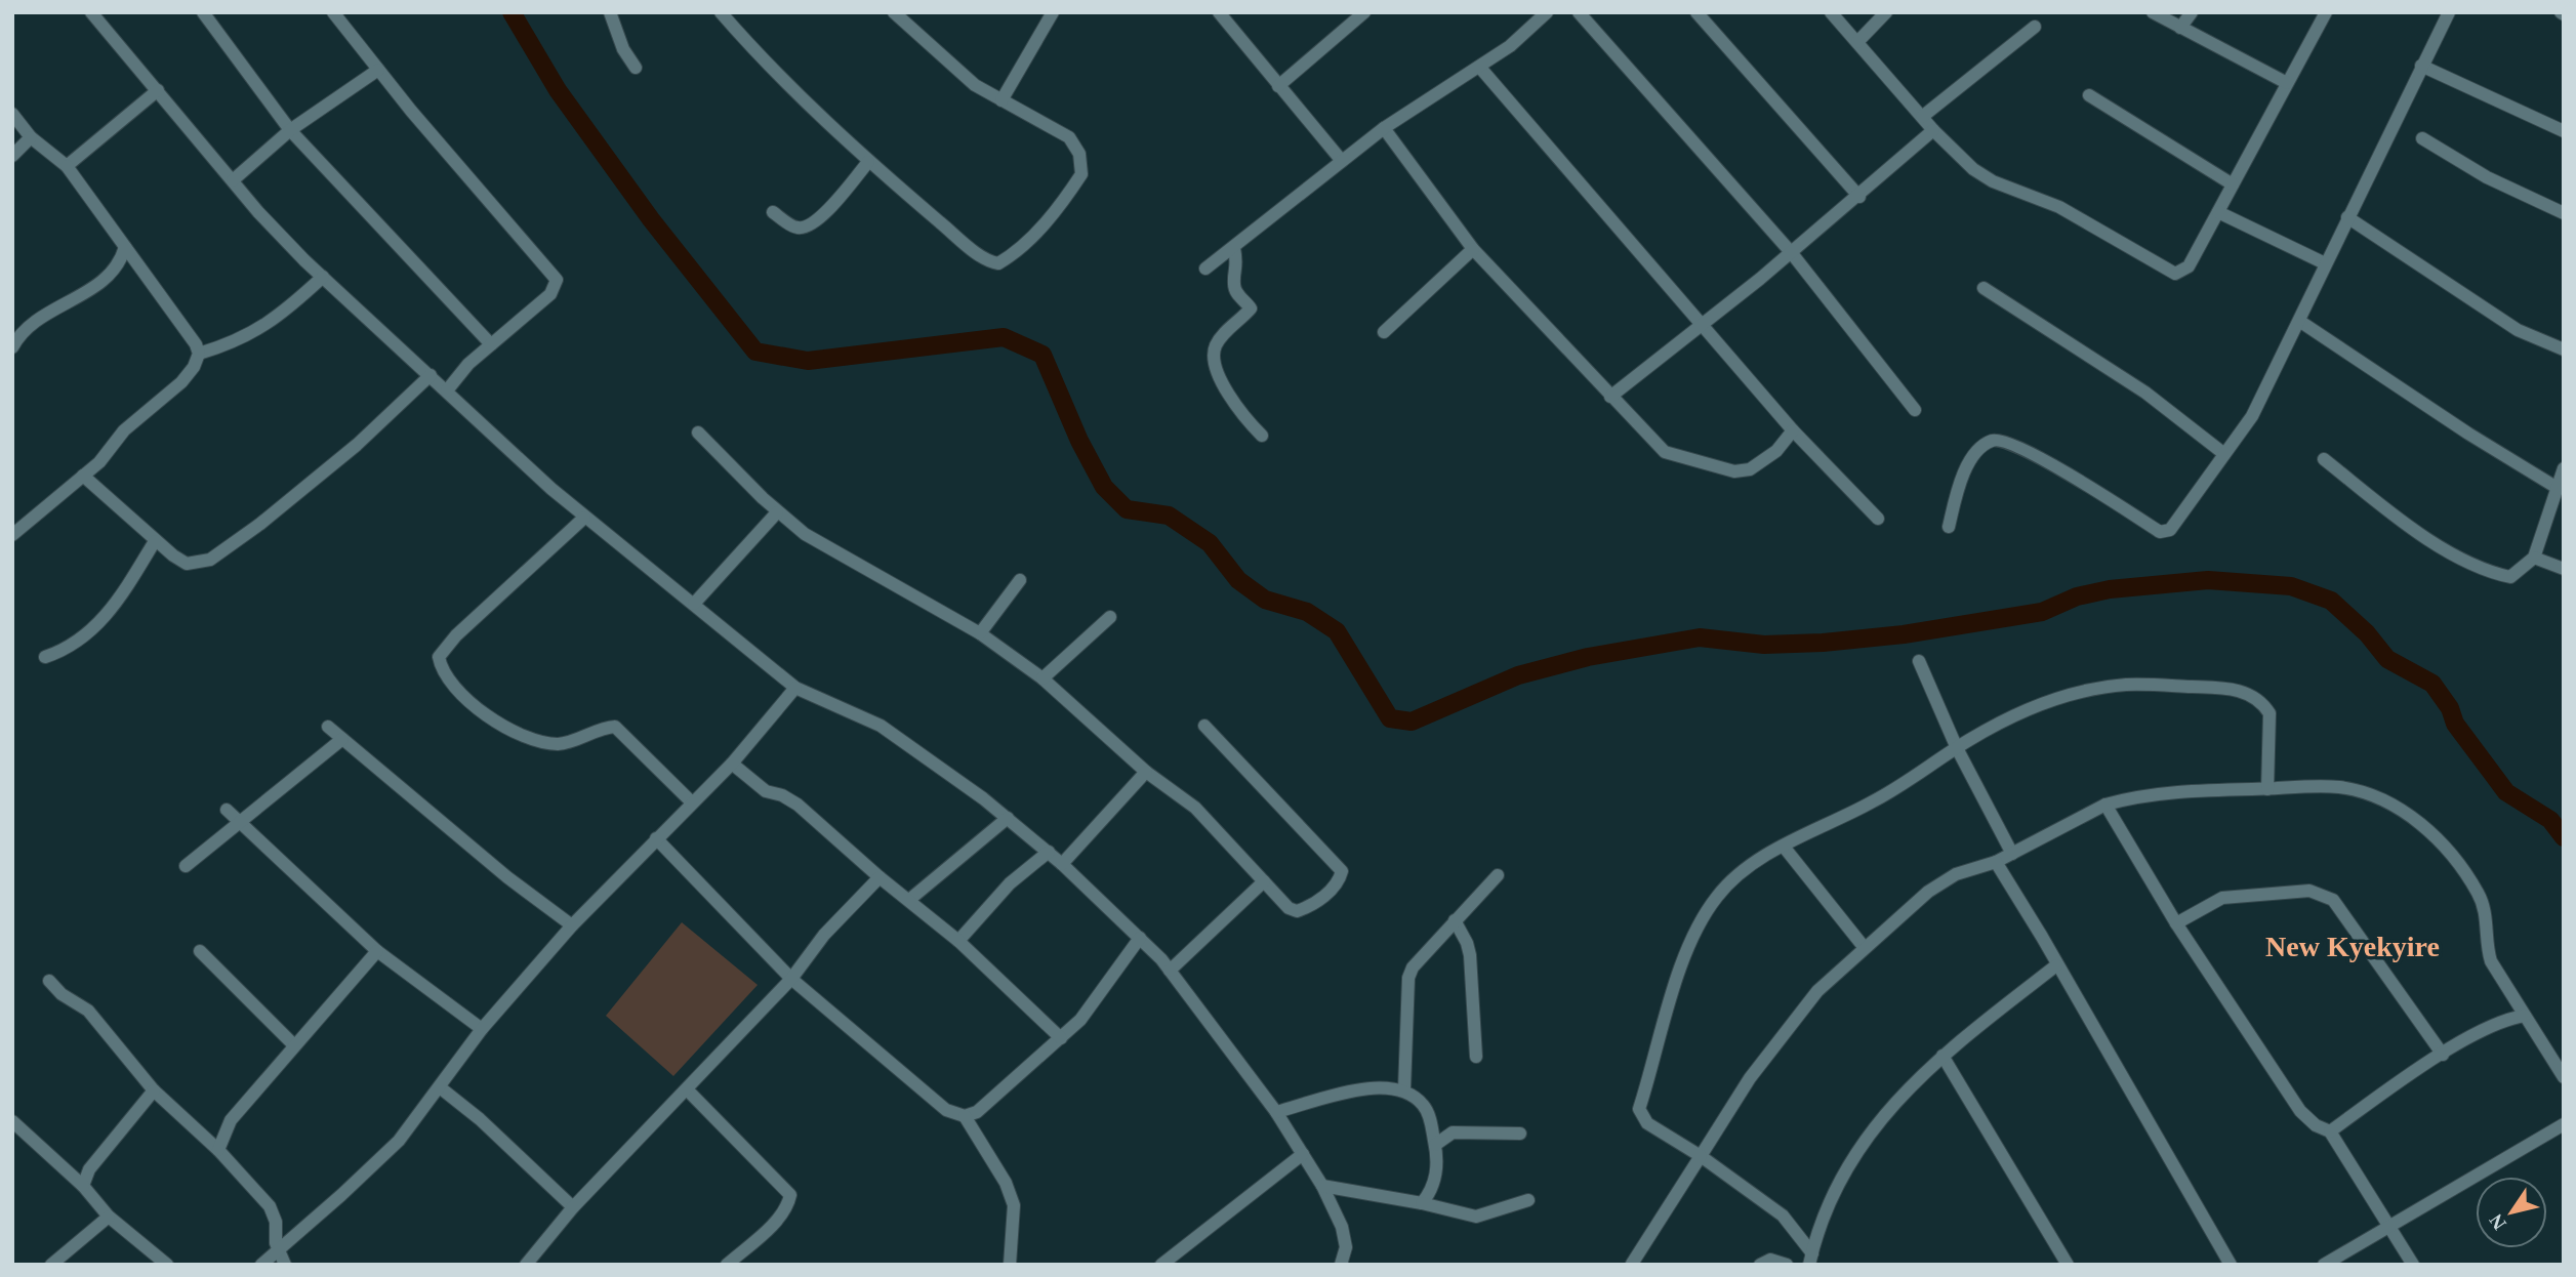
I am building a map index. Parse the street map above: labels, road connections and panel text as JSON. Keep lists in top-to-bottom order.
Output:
{
  "districts": ["New Kyekyire"],
  "north": "bottom left"
}
